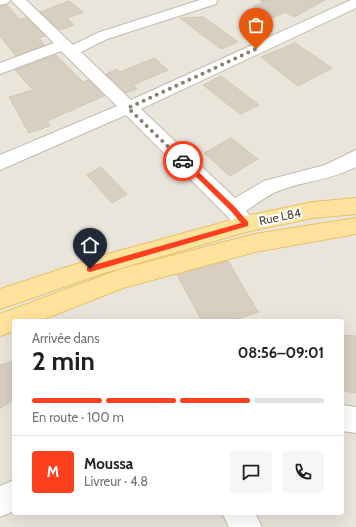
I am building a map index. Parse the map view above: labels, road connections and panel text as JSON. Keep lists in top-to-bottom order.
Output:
{
  "streets": {
    "main road": ["Rue L84"]
  },
  "page": {
    "heading": ["2 min", "Arrivée dans", "08:56–09:01"],
    "panel": ["Moussa", "Livreur · 4.8"],
    "bar": "En route · 100 m",
    "round": "M"
  }
}
